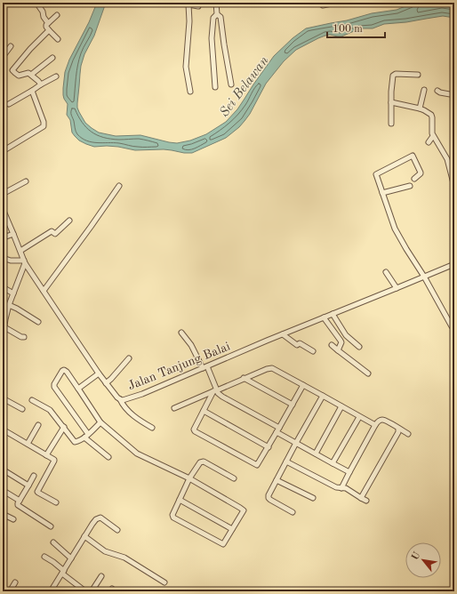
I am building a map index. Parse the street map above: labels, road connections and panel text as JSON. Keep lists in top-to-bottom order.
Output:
{
  "streets": {
    "street": ["Jalan Tanjung Balai"]
  },
  "water": ["Sei Belawan"],
  "scale_bar": "100 m",
  "north": "top left"
}
